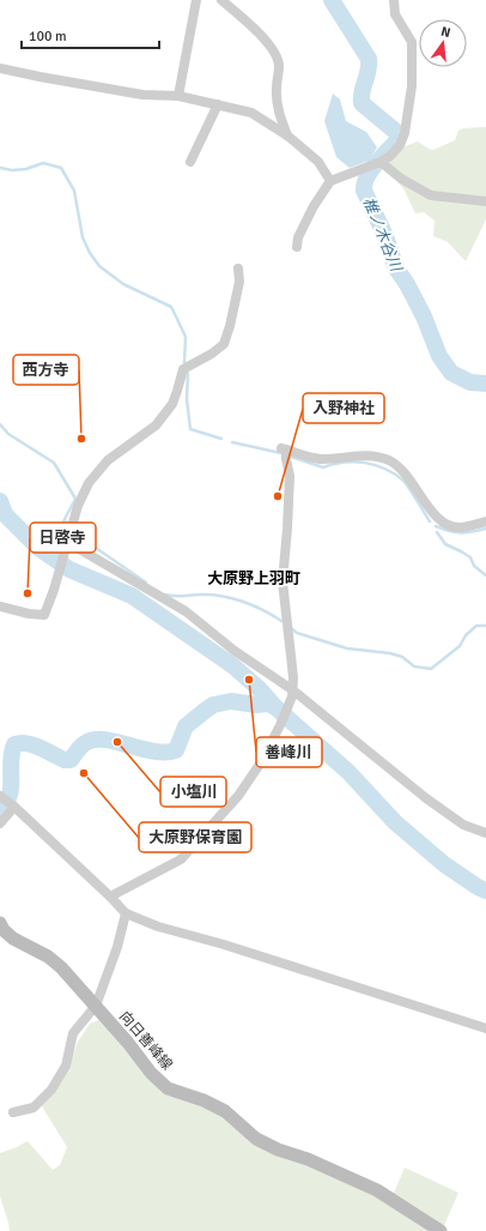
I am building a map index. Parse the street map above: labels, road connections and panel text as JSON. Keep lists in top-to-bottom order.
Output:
{
  "streets": {
    "main road": ["向日善峰線"]
  },
  "districts": ["大原野上羽町"],
  "water": ["椎ノ木谷川"],
  "places": [
    "西方寺",
    "入野神社",
    "日啓寺",
    "善峰川",
    "小塩川",
    "大原野保育園"
  ],
  "scale_bar": "100 m",
  "north": "top"
}
